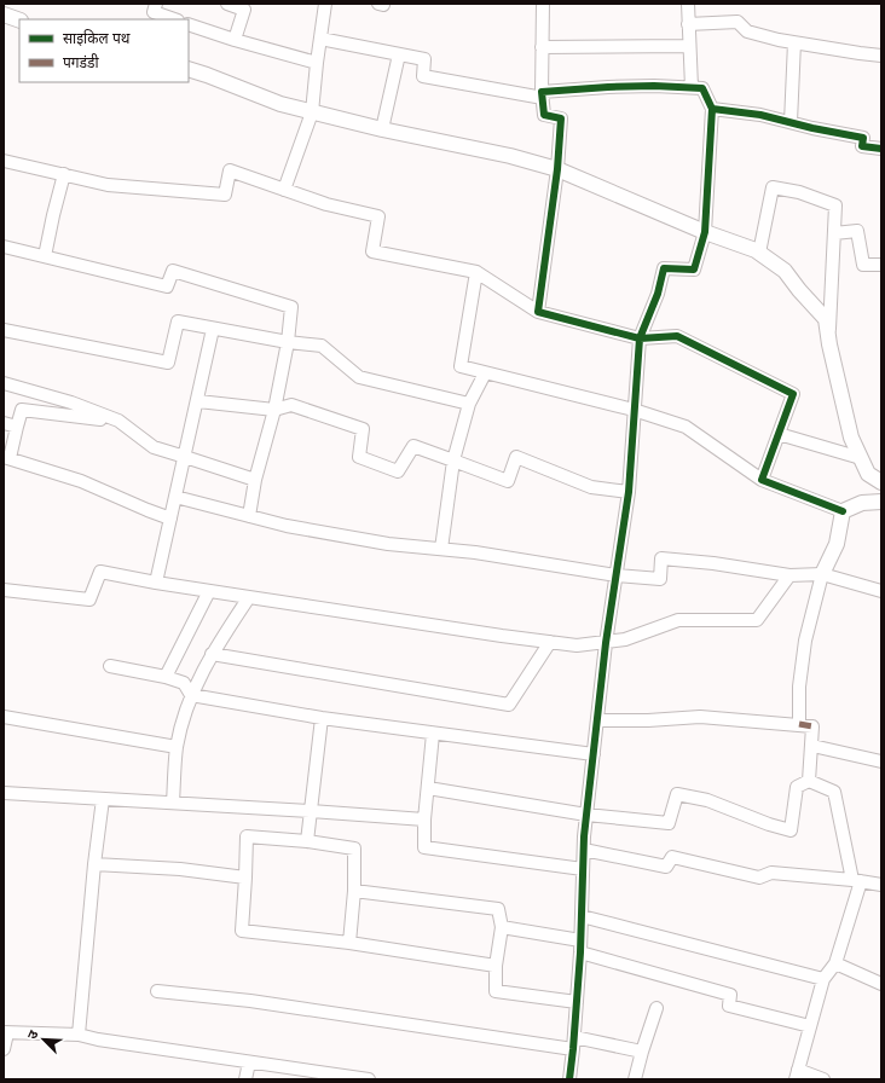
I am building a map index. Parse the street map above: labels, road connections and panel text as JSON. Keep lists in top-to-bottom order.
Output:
{
  "legend": ["साइकिल पथ", "पगडंडी"],
  "north": "top left"
}
